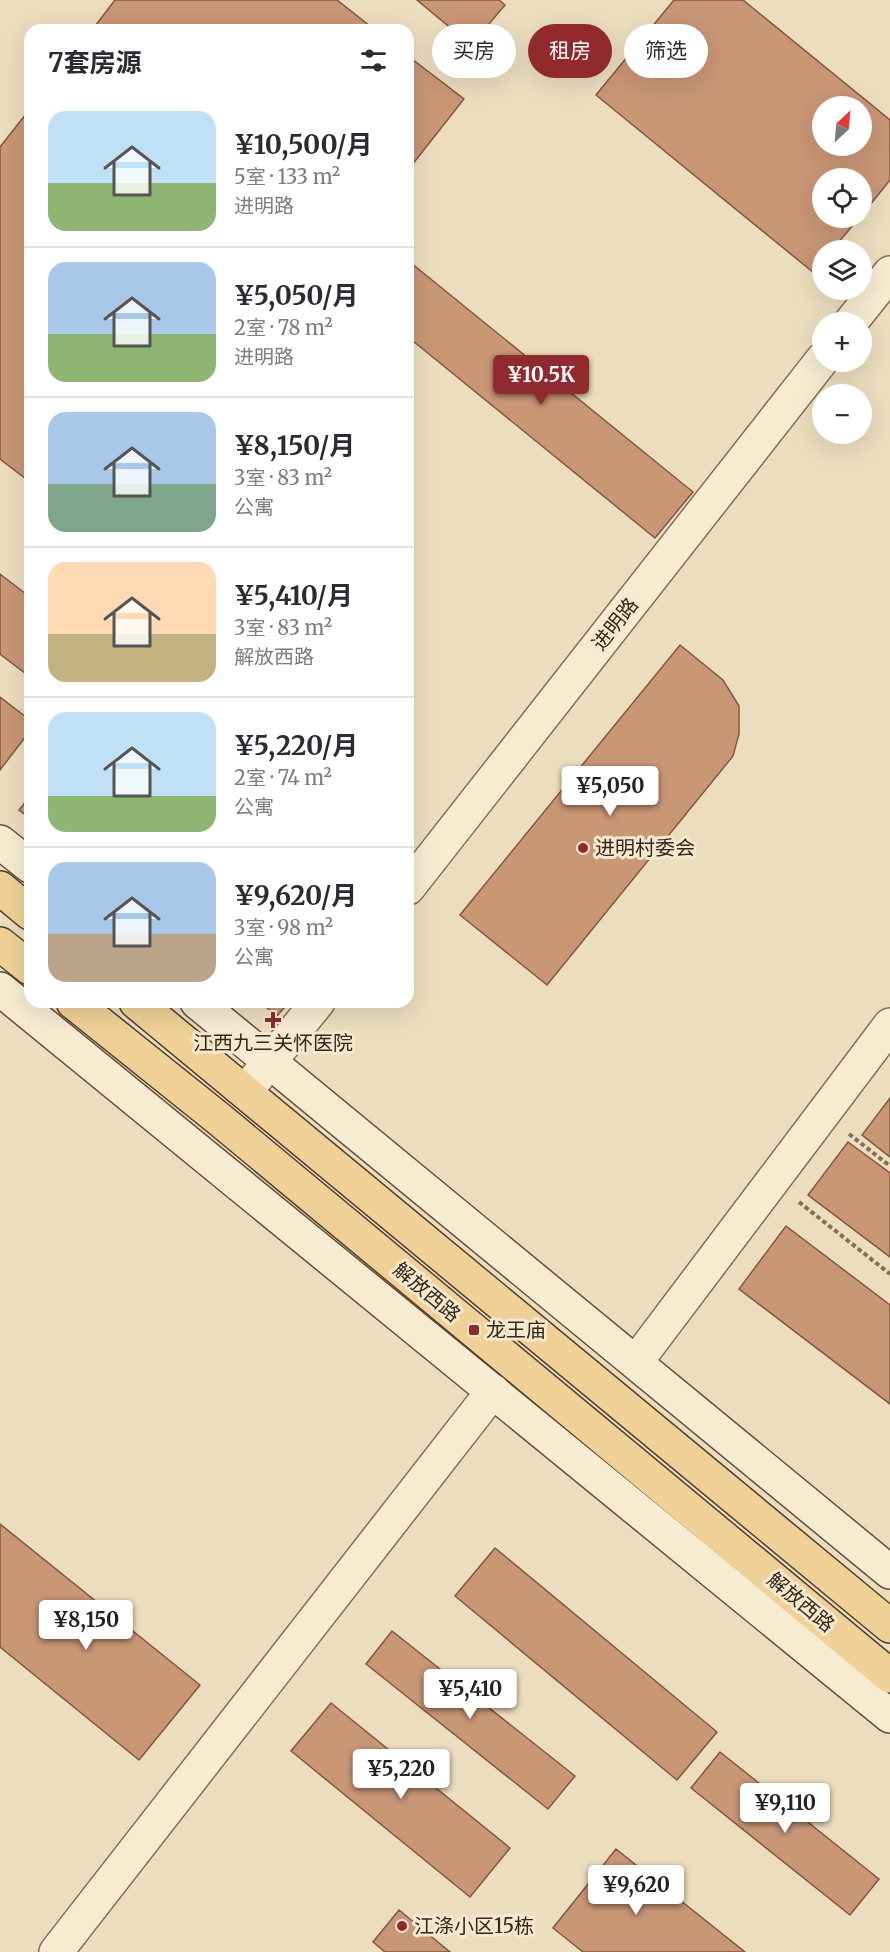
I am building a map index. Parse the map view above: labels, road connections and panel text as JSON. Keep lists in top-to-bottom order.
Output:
{
  "streets": {
    "main road": ["进明路", "解放西路"]
  },
  "places": {
    "other": ["进明村委会", "江涤小区15栋"],
    "health": ["江西九三关怀医院"],
    "transit": ["龙王庙"]
  },
  "north": "top right",
  "page": {
    "chip": ["买房", "租房", "筛选"],
    "heading": "7套房源",
    "map_buttons": ["+", "−"],
    "list": [
      {
        "name": "¥10,500/月",
        "note": "5室 · 133 m² · 进明路"
      },
      {
        "name": "¥5,050/月",
        "note": "2室 · 78 m² · 进明路"
      },
      {
        "name": "¥8,150/月",
        "note": "3室 · 83 m² · 公寓"
      },
      {
        "name": "¥5,410/月",
        "note": "3室 · 83 m² · 解放西路"
      },
      {
        "name": "¥5,220/月",
        "note": "2室 · 74 m² · 公寓"
      },
      {
        "name": "¥9,620/月",
        "note": "3室 · 98 m² · 公寓"
      }
    ],
    "price": [
      "¥10.5K",
      "¥5,050",
      "¥8,150",
      "¥5,410",
      "¥5,220",
      "¥9,110",
      "¥9,620"
    ]
  }
}
